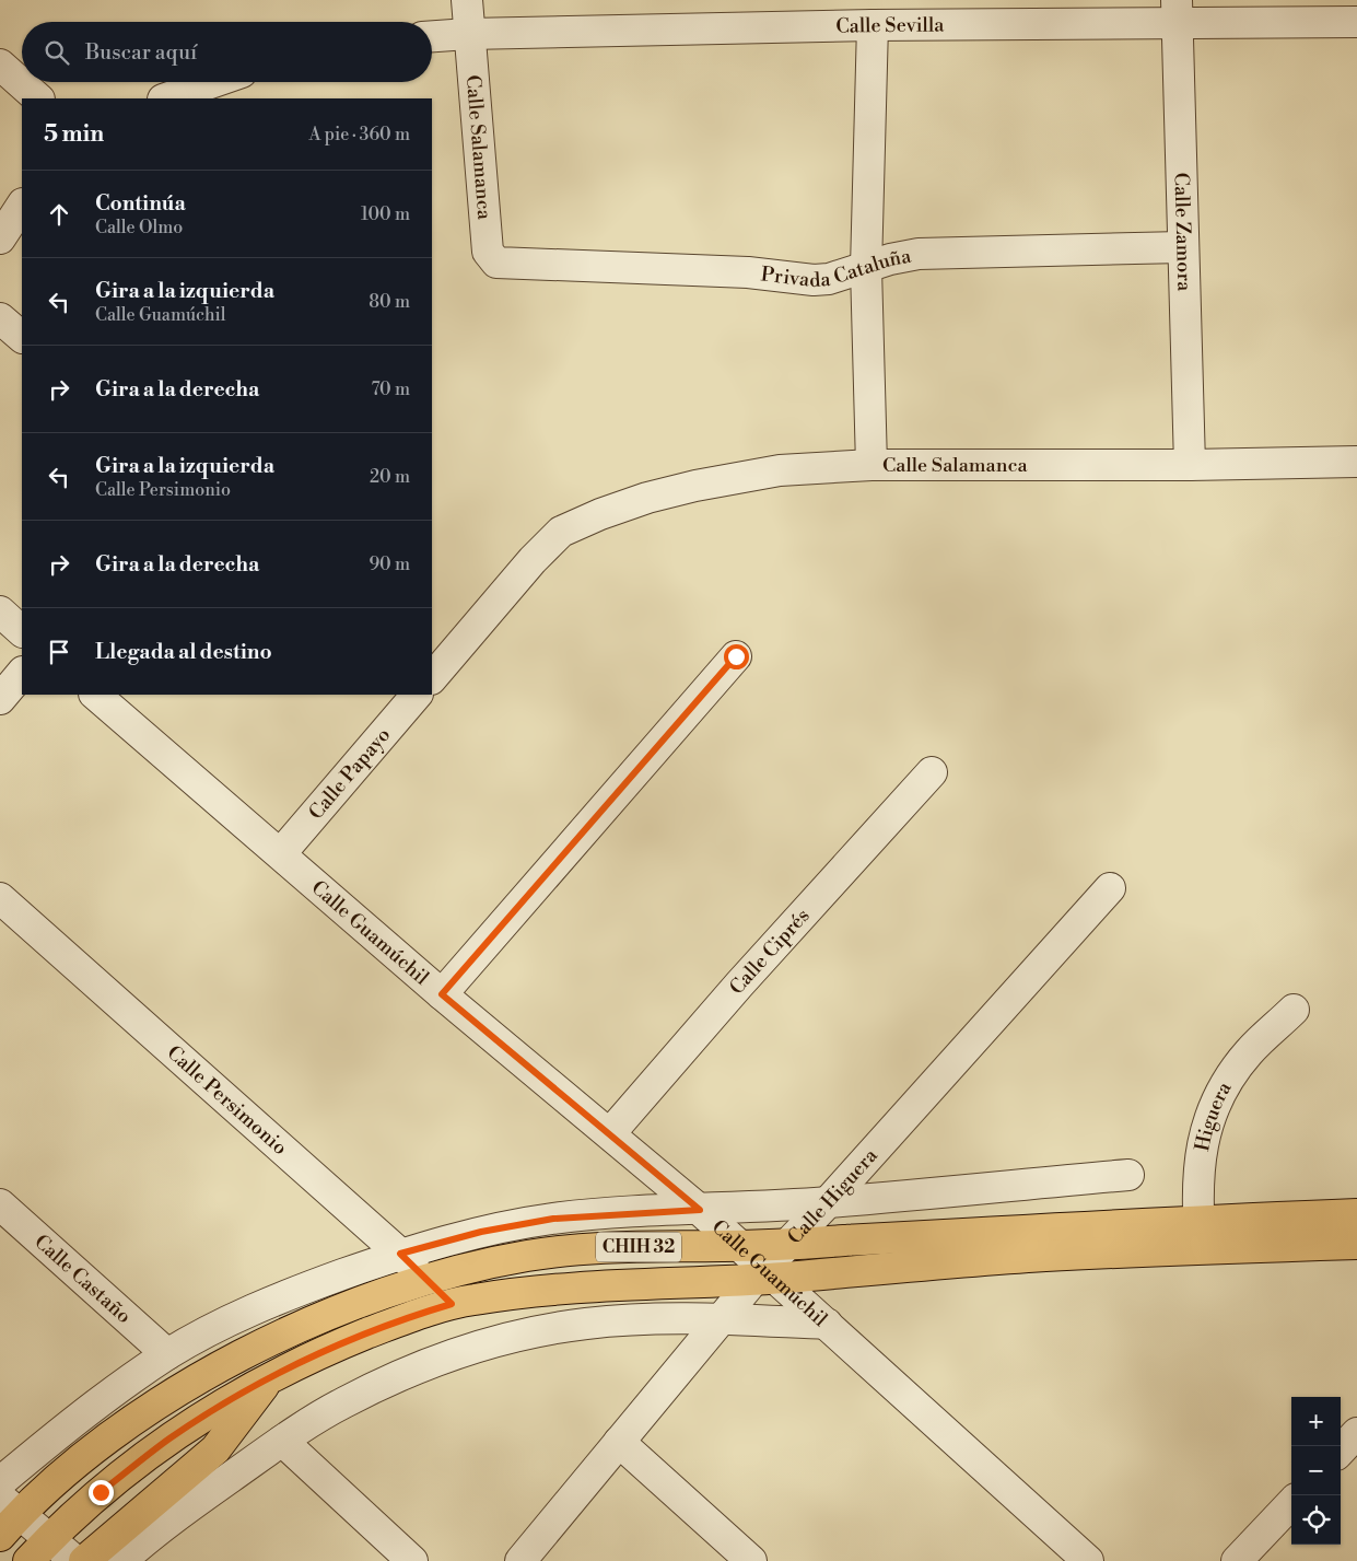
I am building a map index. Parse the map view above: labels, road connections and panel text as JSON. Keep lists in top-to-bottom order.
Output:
{
  "streets": {
    "main road": ["CHIH 32"],
    "street": [
      "Calle Sevilla",
      "Calle Salamanca",
      "Calle Zamora",
      "Privada Cataluña",
      "Calle Papayo",
      "Calle Guamúchil",
      "Calle Ciprés",
      "Calle Persimonio",
      "Higuera",
      "Calle Higuera",
      "Calle Castaño"
    ]
  },
  "crossings": [
    ["Calle Sevilla", "Calle Salamanca"],
    ["Calle Sevilla", "Calle Zamora"],
    ["Calle Salamanca", "Calle Zamora"],
    ["Calle Salamanca", "Privada Cataluña"],
    ["Calle Zamora", "Privada Cataluña"],
    ["Calle Papayo", "Calle Guamúchil"],
    ["Calle Guamúchil", "Calle Ciprés"],
    ["Calle Guamúchil", "Calle Higuera"],
    ["Calle Guamúchil", "CHIH 32"],
    ["Calle Persimonio", "CHIH 32"],
    ["Higuera", "CHIH 32"],
    ["Calle Higuera", "CHIH 32"]
  ],
  "page": {
    "search": "Buscar aquí",
    "heading": ["5 min", "A pie · 360 m"],
    "list": [
      ["Continúa", "Calle Olmo", "100 m"],
      ["Gira a la izquierda", "Calle Guamúchil", "80 m"],
      ["Gira a la derecha", "70 m"],
      ["Gira a la izquierda", "Calle Persimonio", "20 m"],
      ["Gira a la derecha", "90 m"],
      "Llegada al destino"
    ],
    "map_buttons": ["+", "−"]
  }
}
